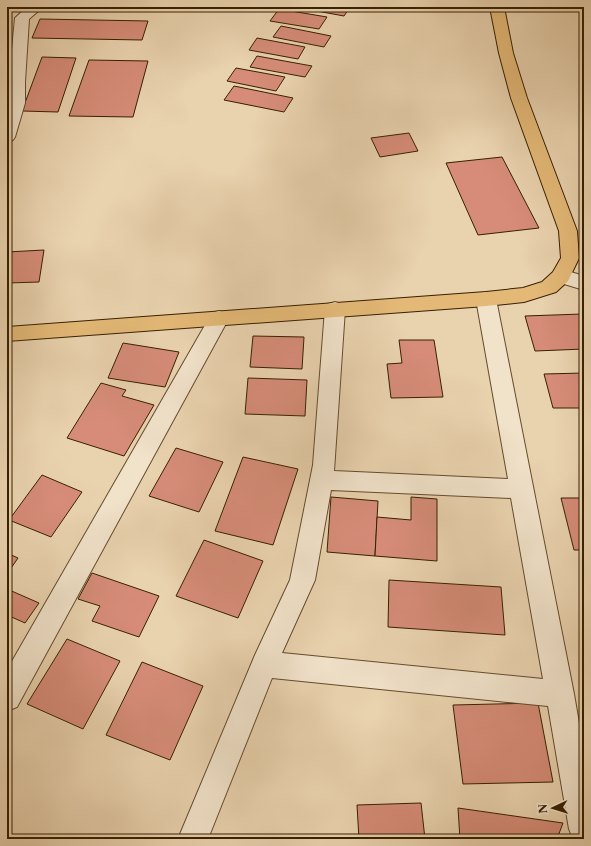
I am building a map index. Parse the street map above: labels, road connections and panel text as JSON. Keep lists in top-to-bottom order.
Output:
{
  "north": "left"
}
